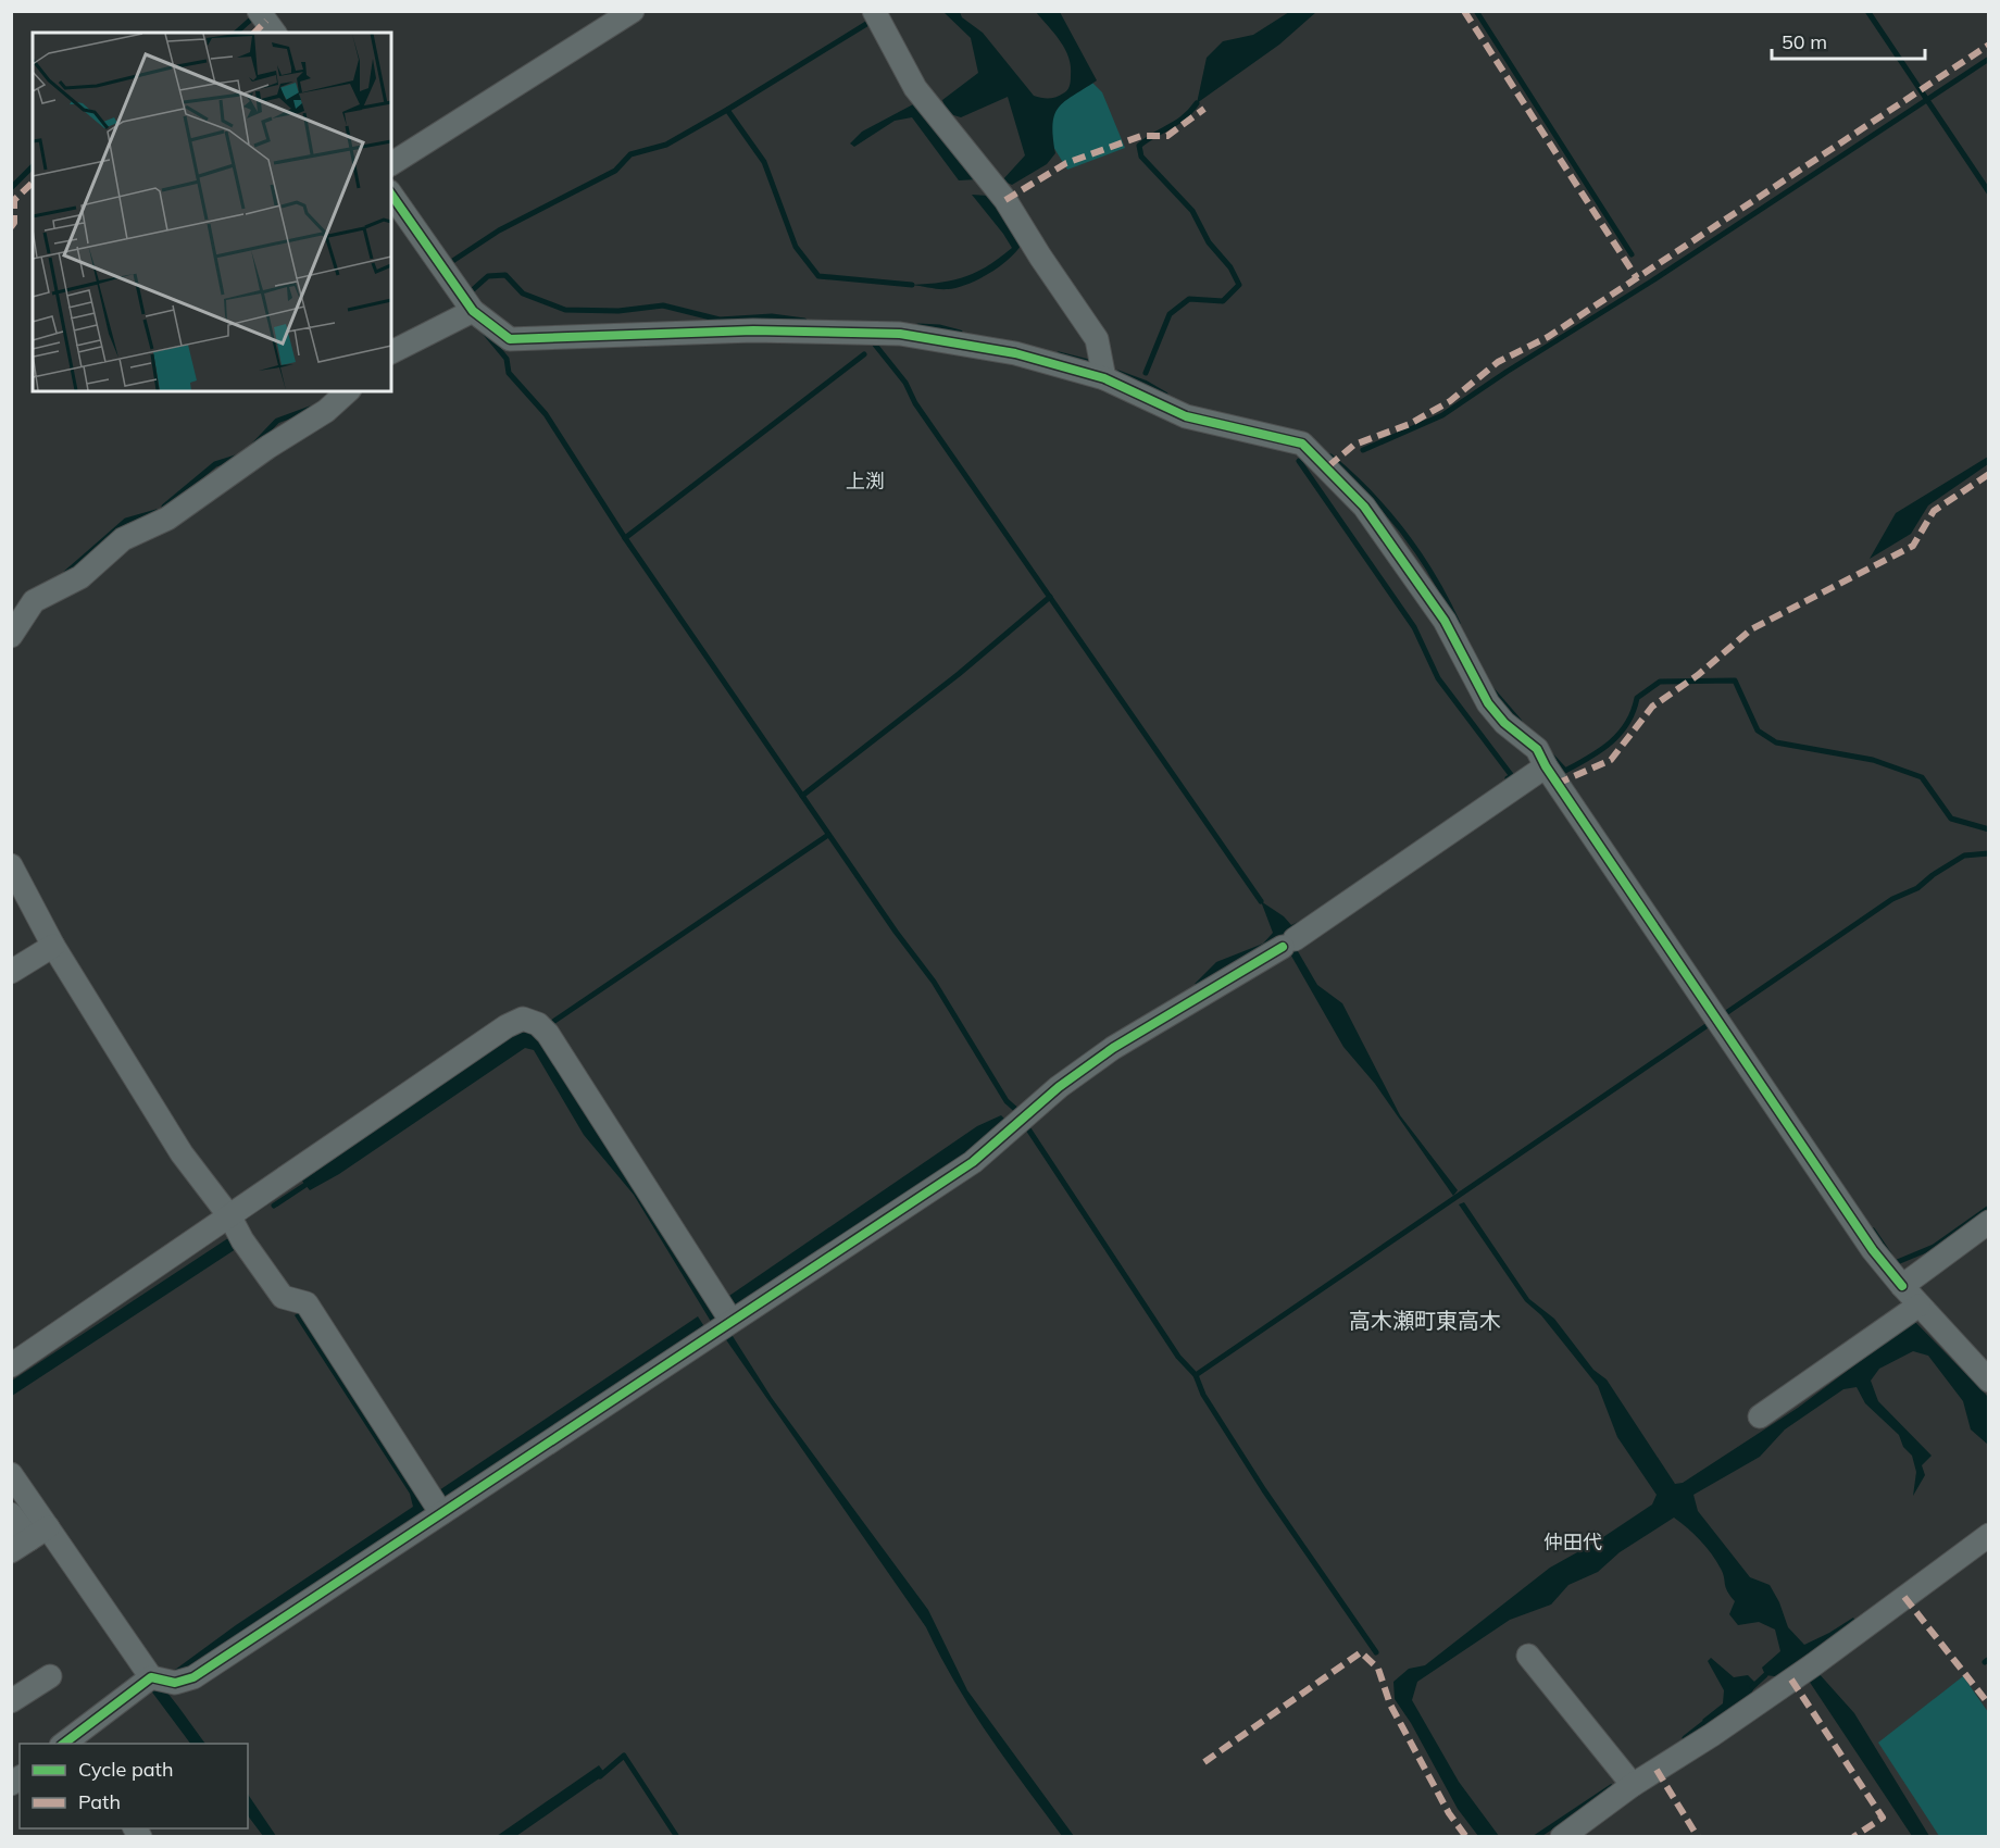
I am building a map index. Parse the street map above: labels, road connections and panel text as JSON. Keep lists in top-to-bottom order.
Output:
{
  "districts": ["上渕", "高木瀬町東高木", "仲田代"],
  "legend": ["Cycle path", "Path"],
  "scale_bar": "50 m"
}
